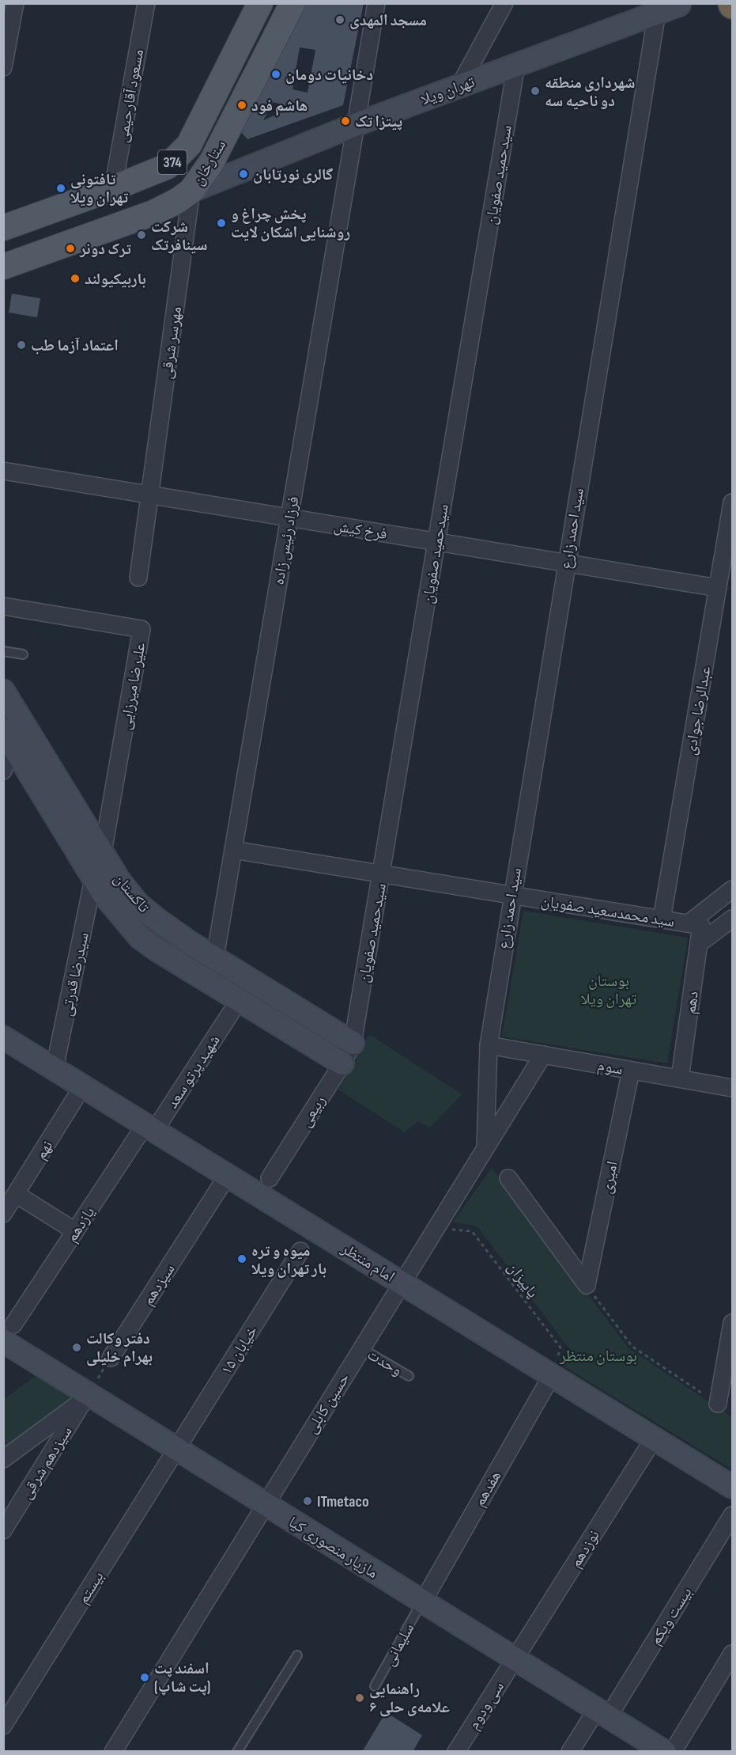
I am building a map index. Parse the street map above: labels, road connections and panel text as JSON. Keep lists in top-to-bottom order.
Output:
{
  "streets": {
    "main road": ["374", "ستارخان"],
    "street": [
      "تهران ویلا",
      "مسعود آقارحیمی",
      "سیدحمید صفویان",
      "مهرسر شرقی",
      "سید احمد زارع",
      "فرخ کیش",
      "فرزاد رئیس زاده",
      "علیرضا میرزایی",
      "عبدالرضا جوادی",
      "تاکستان",
      "سید محمدسعید صفویان",
      "سیدرضا قدرتی",
      "دهم",
      "سوم",
      "شهید پرتو سعد",
      "ربیعی",
      "نهم",
      "امیری",
      "یازدهم",
      "امام منتظر",
      "سیزدهم",
      "خیابان ۱۵",
      "حسین کابلی",
      "سیزدهم شرقی",
      "هفدهم",
      "مازیار منصوری کیا",
      "نوزدهم",
      "بیستم",
      "بیست ویکم",
      "سی ودوم"
    ],
    "lane": ["وحدت", "سلیمانی"],
    "path": ["پاییزان"]
  },
  "crossings": [
    ["تهران ویلا", "ستارخان"],
    ["تهران ویلا", "سیدحمید صفویان"],
    ["تهران ویلا", "مهرسر شرقی"],
    ["تهران ویلا", "سید احمد زارع"],
    ["تهران ویلا", "فرزاد رئیس زاده"],
    ["مسعود آقارحیمی", "ستارخان"],
    ["ستارخان", "مهرسر شرقی"],
    ["سیدحمید صفویان", "فرخ کیش"],
    ["سیدحمید صفویان", "تاکستان"],
    ["سیدحمید صفویان", "سید محمدسعید صفویان"],
    ["سیدحمید صفویان", "ربیعی"],
    ["مهرسر شرقی", "فرخ کیش"],
    ["سید احمد زارع", "فرخ کیش"],
    ["سید احمد زارع", "سید محمدسعید صفویان"],
    ["سید احمد زارع", "سوم"],
    ["سید احمد زارع", "حسین کابلی"],
    ["فرخ کیش", "فرزاد رئیس زاده"],
    ["فرخ کیش", "عبدالرضا جوادی"],
    ["فرزاد رئیس زاده", "تاکستان"],
    ["فرزاد رئیس زاده", "سید محمدسعید صفویان"],
    ["علیرضا میرزایی", "تاکستان"],
    ["عبدالرضا جوادی", "سید محمدسعید صفویان"],
    ["تاکستان", "سیدرضا قدرتی"],
    ["تاکستان", "ربیعی"],
    ["سید محمدسعید صفویان", "دهم"],
    ["سیدرضا قدرتی", "امام منتظر"],
    ["دهم", "سوم"],
    ["سوم", "امیری"],
    ["سوم", "حسین کابلی"],
    ["شهید پرتو سعد", "یازدهم"],
    ["شهید پرتو سعد", "امام منتظر"],
    ["نهم", "امام منتظر"],
    ["یازدهم", "امام منتظر"],
    ["یازدهم", "مازیار منصوری کیا"],
    ["امام منتظر", "پاییزان"],
    ["امام منتظر", "سیزدهم"],
    ["امام منتظر", "حسین کابلی"],
    ["امام منتظر", "هفدهم"],
    ["امام منتظر", "نوزدهم"],
    ["پاییزان", "حسین کابلی"],
    ["پاییزان", "هفدهم"],
    ["خیابان ۱۵", "مازیار منصوری کیا"],
    ["خیابان ۱۵", "بیستم"],
    ["وحدت", "حسین کابلی"],
    ["حسین کابلی", "مازیار منصوری کیا"],
    ["سیزدهم شرقی", "مازیار منصوری کیا"],
    ["هفدهم", "مازیار منصوری کیا"],
    ["هفدهم", "سلیمانی"],
    ["مازیار منصوری کیا", "نوزدهم"],
    ["مازیار منصوری کیا", "بیستم"],
    ["مازیار منصوری کیا", "بیست ویکم"],
    ["مازیار منصوری کیا", "سلیمانی"],
    ["مازیار منصوری کیا", "سی ودوم"],
    ["نوزدهم", "سی ودوم"]
  ],
  "parks": ["بوستان تهران ویلا", "بوستان منتظر"],
  "places": [
    "مسجد المهدی",
    "دخانیات دومان",
    "شهرداری منطقه دو ناحیه سه",
    "هاشم فود",
    "پیتزا تک",
    "گالری نورتابان",
    "تافتونی تهران ویلا",
    "پخش چراغ و روشنایی اشکان لایت",
    "شرکت سینافرتک",
    "ترک دونر",
    "باربیکیولند",
    "اعتماد آزما طب",
    "میوه و تره بار تهران ویلا",
    "دفتر وکالت بهرام خلیلی",
    "ITmetaco",
    "اسفند پت (پت شاپ)",
    "راهنمایی علامه‌ی حلی ۶"
  ]
}
